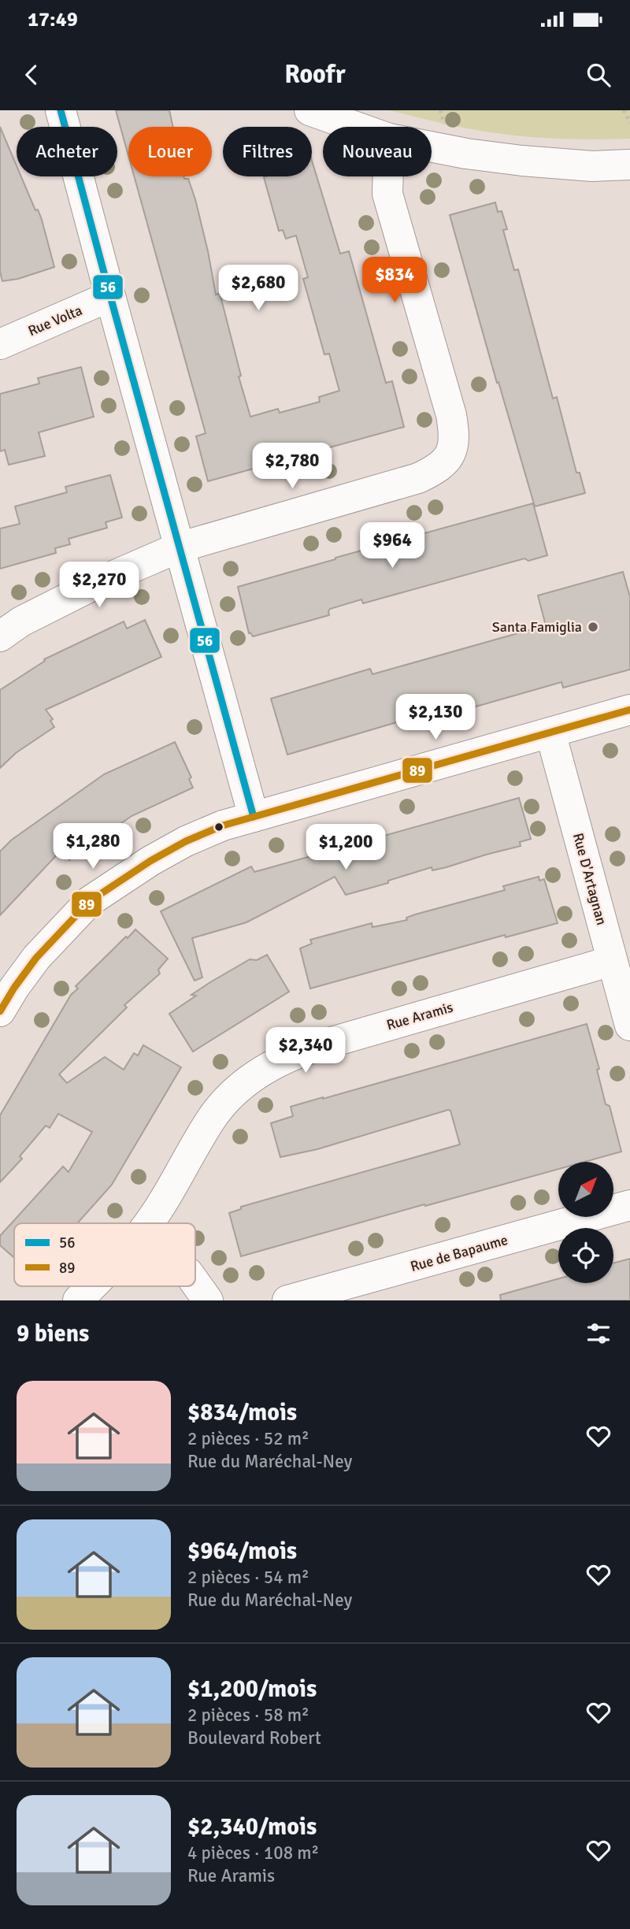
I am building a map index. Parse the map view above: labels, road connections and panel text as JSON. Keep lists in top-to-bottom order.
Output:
{
  "streets": {
    "street": [
      "Rue Volta",
      "Rue D'Artagnan",
      "Rue Aramis",
      "Rue de Bapaume"
    ]
  },
  "crossings": [
    ["Rue D'Artagnan", "Rue Aramis"]
  ],
  "places": ["Santa Famiglia"],
  "lines": ["transit line 56", "transit line 89"],
  "legend": ["56", "89"],
  "north": "top right",
  "page": {
    "status": "17:49",
    "header": "Roofr",
    "chip": [
      "Acheter",
      "Louer",
      "Filtres",
      "Nouveau"
    ],
    "price": [
      "$834",
      "$2,680",
      "$2,780",
      "$964",
      "$2,270",
      "$2,130",
      "$1,280",
      "$1,200",
      "$2,340"
    ],
    "heading": "9 biens",
    "list": [
      {
        "name": "$834/mois",
        "note": "2 pièces · 52 m² · Rue du Maréchal-Ney"
      },
      {
        "name": "$964/mois",
        "note": "2 pièces · 54 m² · Rue du Maréchal-Ney"
      },
      {
        "name": "$1,200/mois",
        "note": "2 pièces · 58 m² · Boulevard Robert"
      },
      {
        "name": "$2,340/mois",
        "note": "4 pièces · 108 m² · Rue Aramis"
      }
    ]
  }
}
